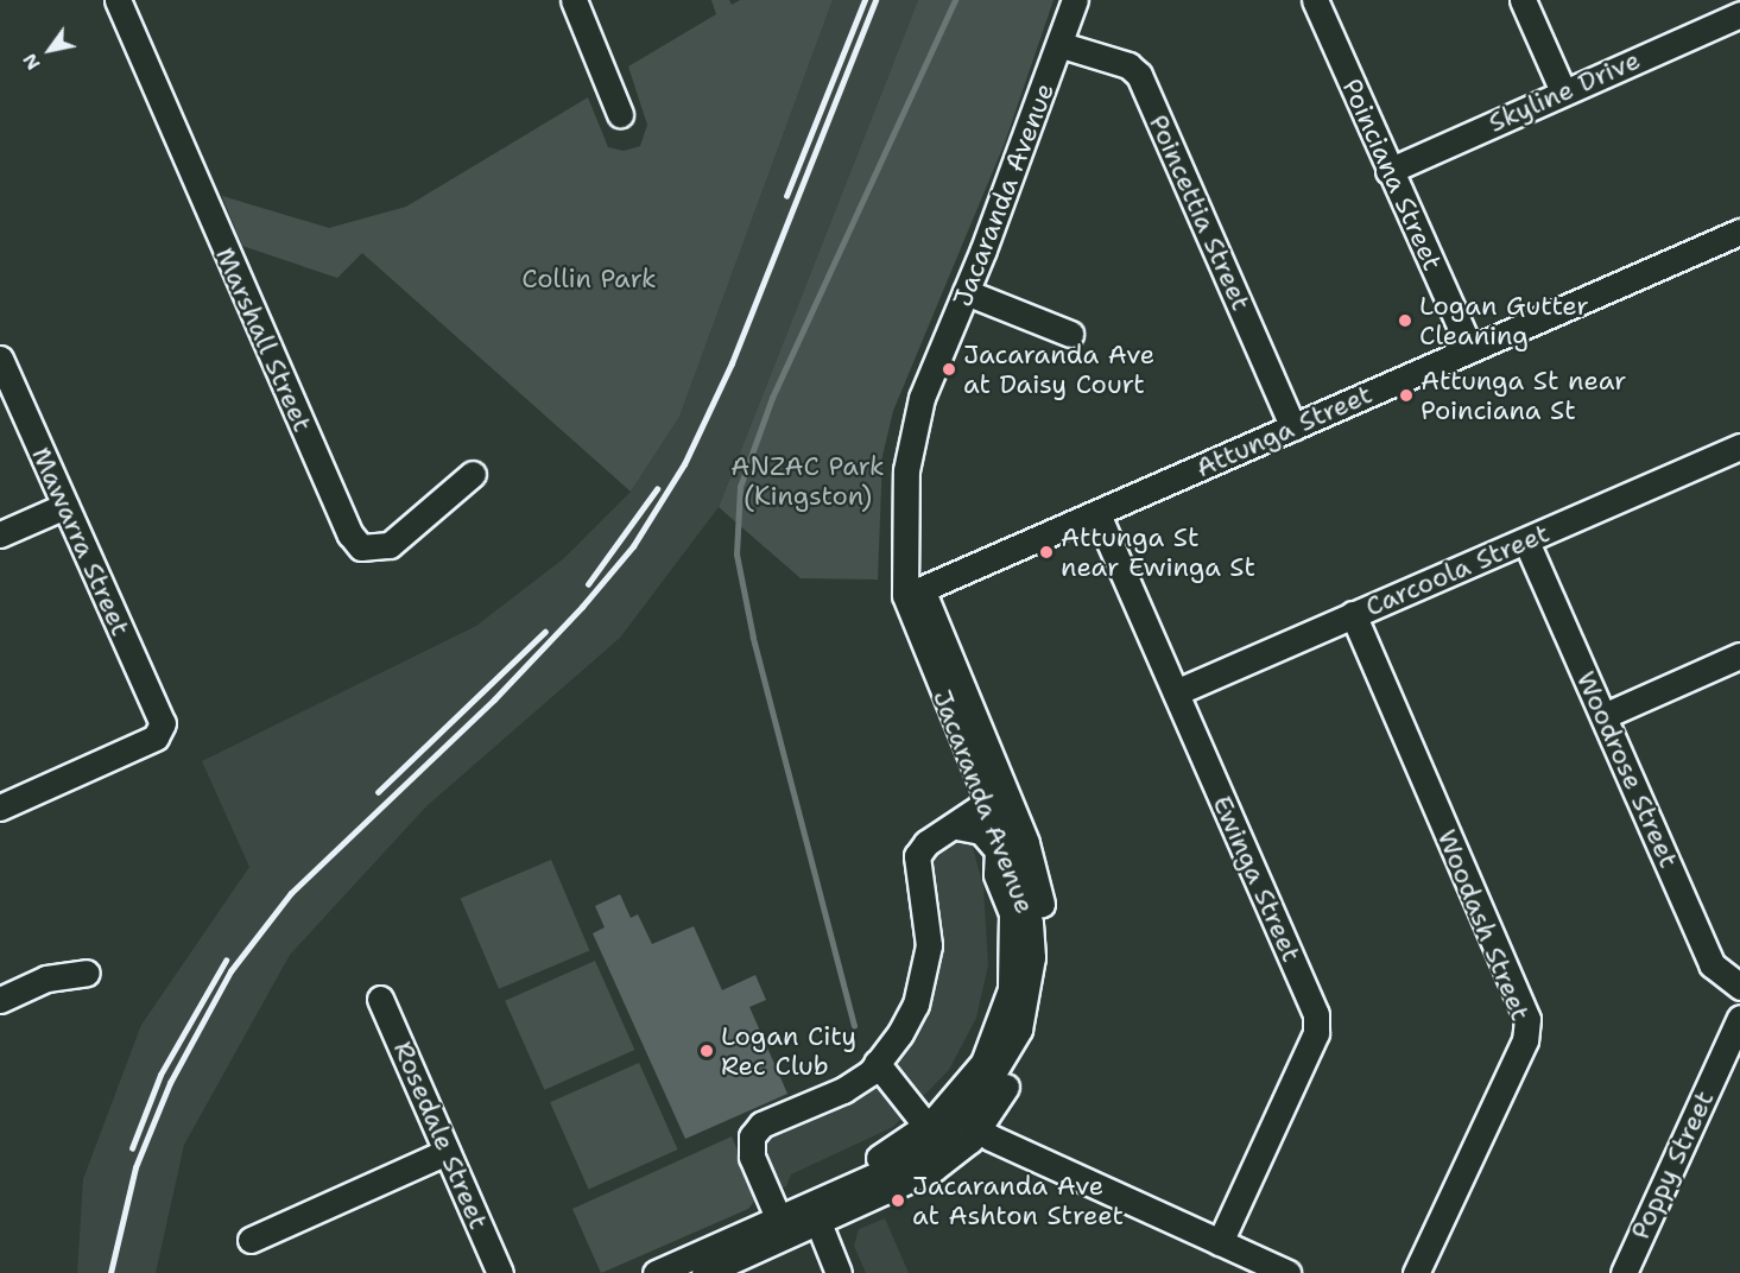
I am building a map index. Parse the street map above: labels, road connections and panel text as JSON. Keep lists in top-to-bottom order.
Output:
{
  "streets": {
    "street": [
      "Skyline Drive",
      "Poinciana Street",
      "Jacaranda Avenue",
      "Poincettia Street",
      "Marshall Street",
      "Attunga Street",
      "Mawarra Street",
      "Carcoola Street",
      "Woodrose Street",
      "Ewinga Street",
      "Woodash Street",
      "Rosedale Street",
      "Poppy Street"
    ]
  },
  "crossings": [
    ["Skyline Drive", "Poinciana Street"],
    ["Poinciana Street", "Attunga Street"],
    ["Jacaranda Avenue", "Poincettia Street"],
    ["Jacaranda Avenue", "Attunga Street"],
    ["Poincettia Street", "Attunga Street"],
    ["Attunga Street", "Ewinga Street"],
    ["Carcoola Street", "Woodrose Street"],
    ["Carcoola Street", "Ewinga Street"],
    ["Carcoola Street", "Woodash Street"]
  ],
  "parks": ["Collin Park", "ANZAC Park (Kingston)"],
  "places": [
    "Logan Gutter Cleaning",
    "Jacaranda Ave at Daisy Court",
    "Attunga St near Poinciana St",
    "Attunga St near Ewinga St",
    "Logan City Rec Club",
    "Jacaranda Ave at Ashton Street"
  ],
  "north": "bottom left"
}
